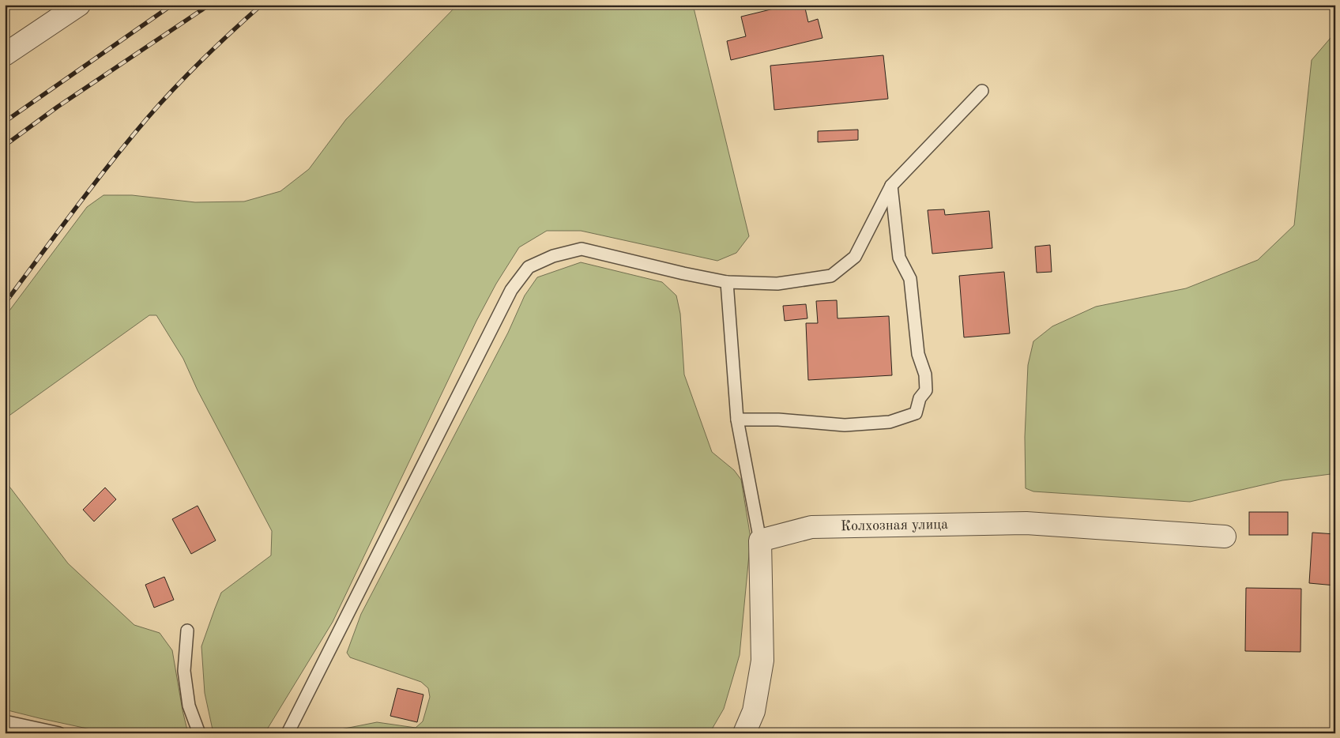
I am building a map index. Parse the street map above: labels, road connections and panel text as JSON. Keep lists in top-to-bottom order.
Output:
{
  "streets": {
    "street": ["Колхозная улица"]
  }
}
